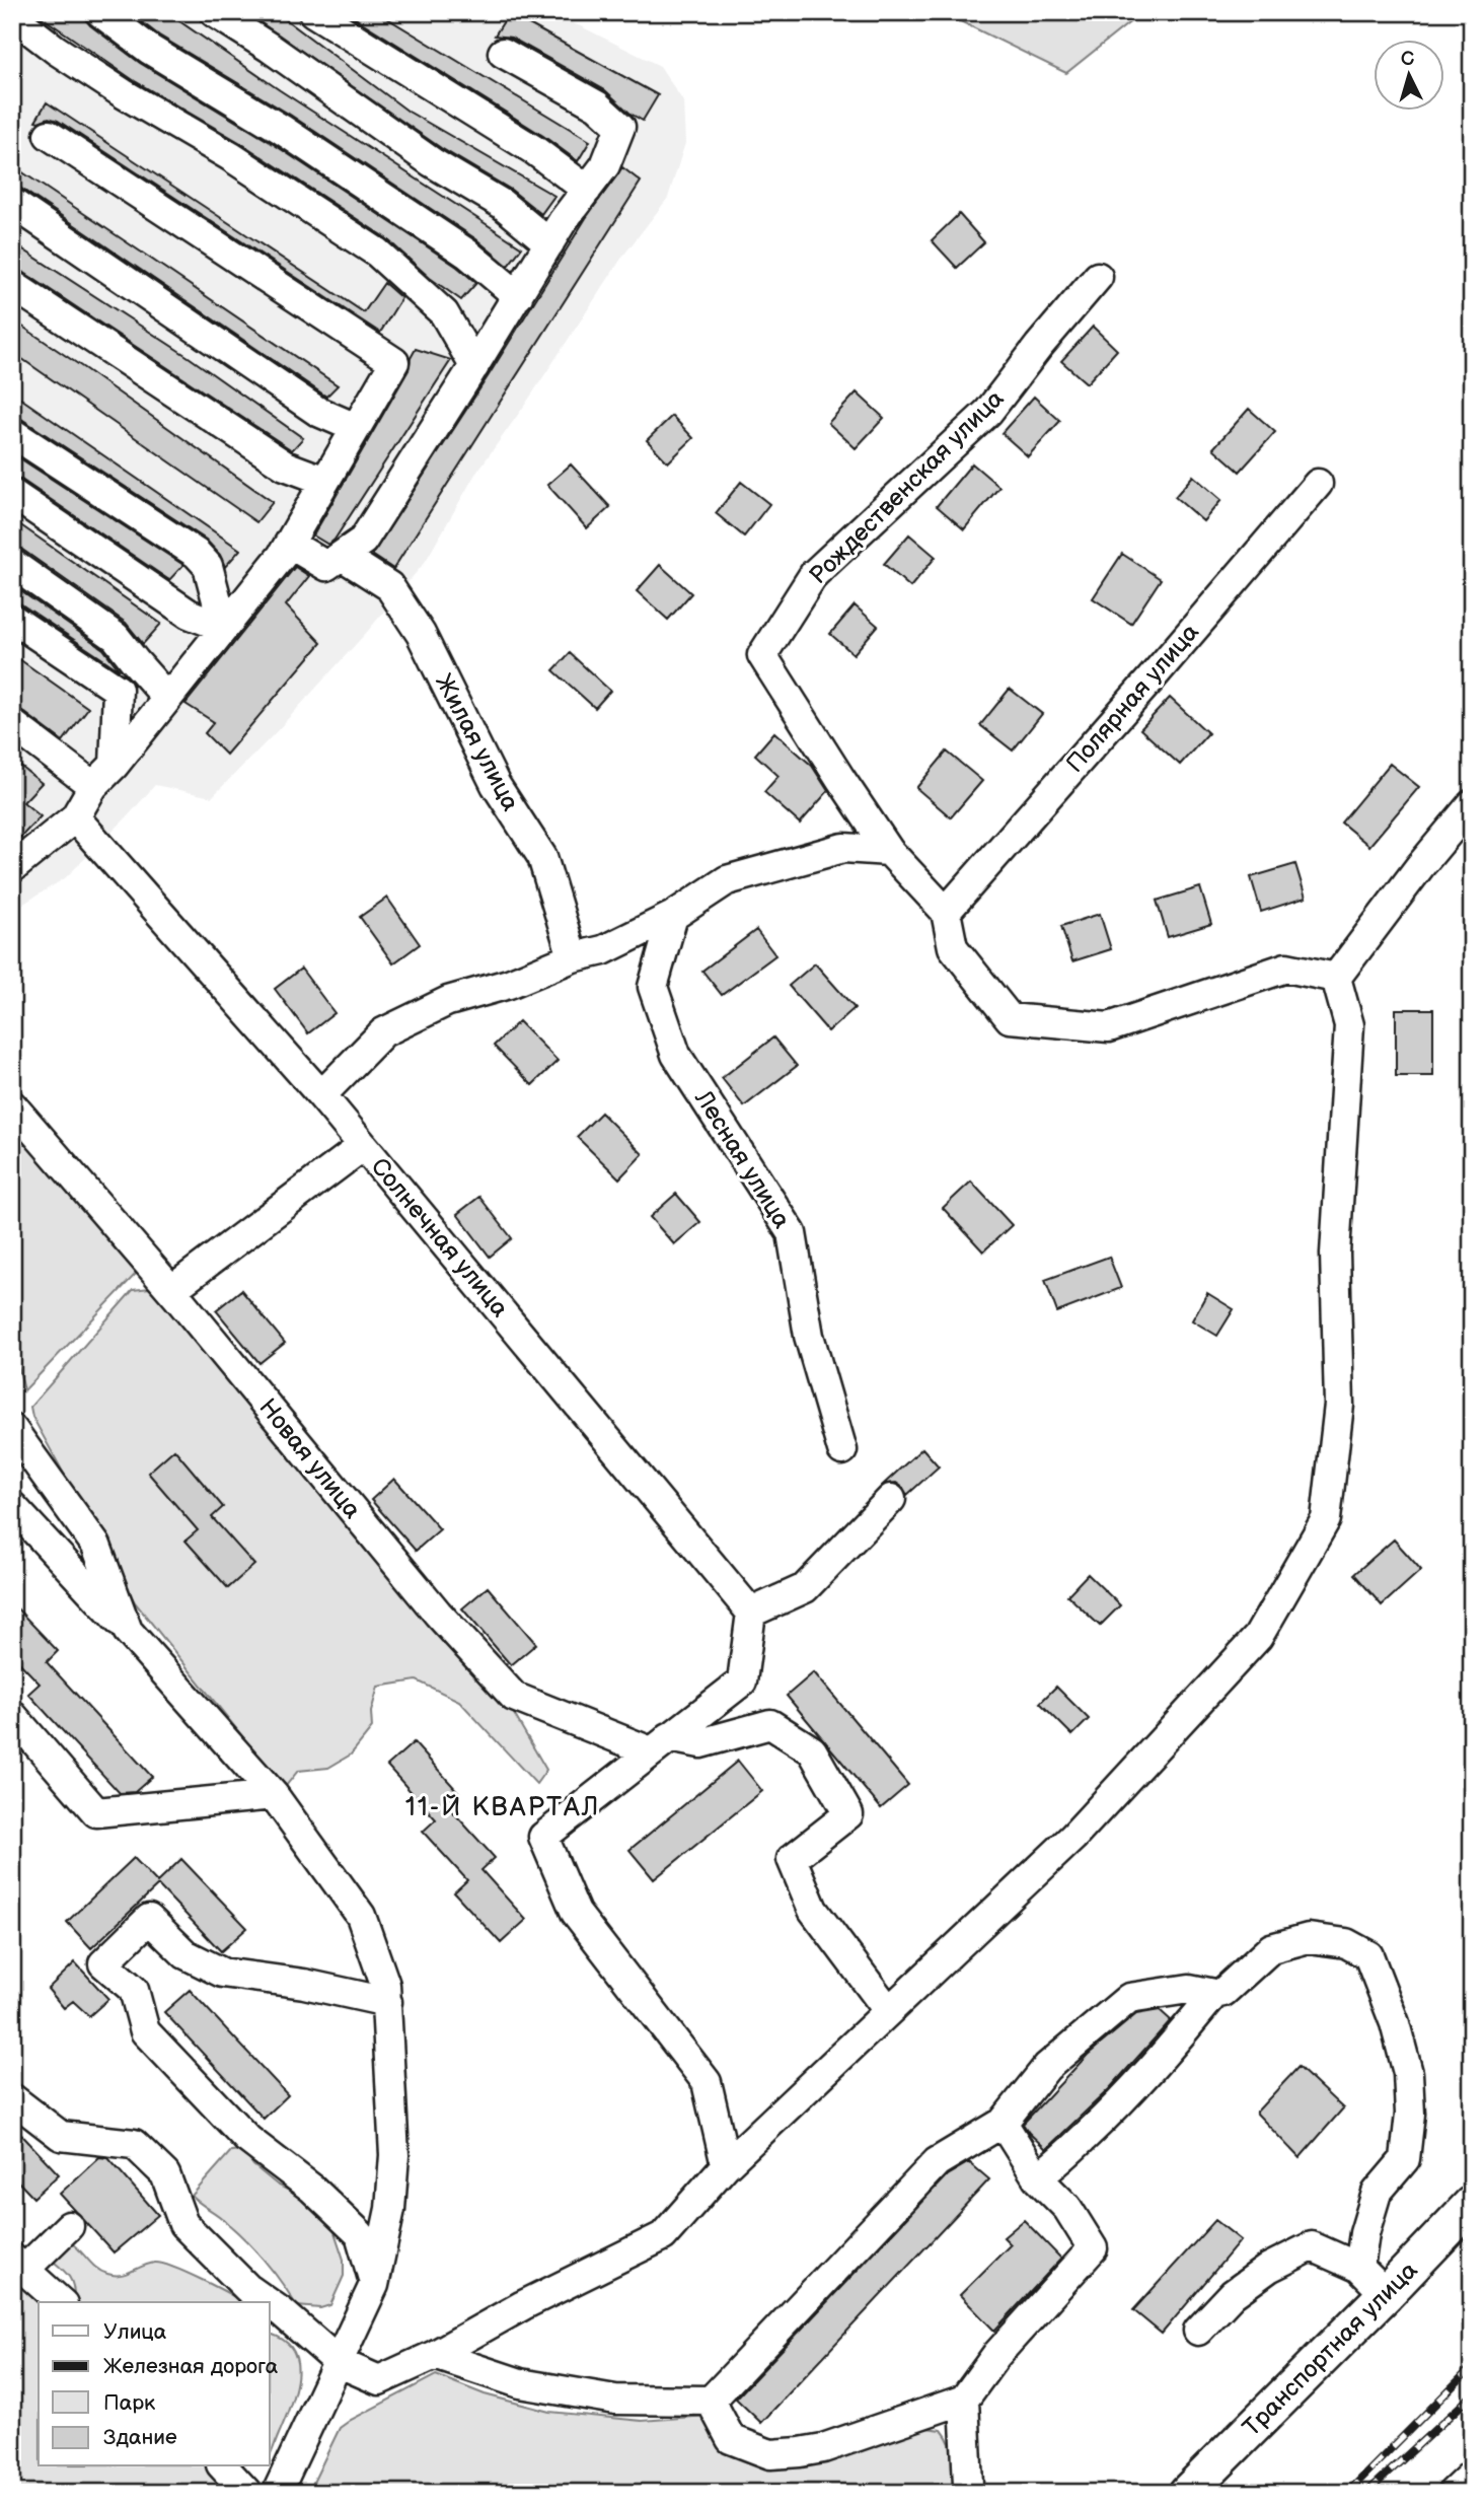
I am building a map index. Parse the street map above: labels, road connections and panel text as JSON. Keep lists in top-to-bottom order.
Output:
{
  "streets": {
    "main road": ["Транспортная улица"],
    "street": [
      "Рождественская улица",
      "Полярная улица",
      "Жилая улица",
      "Лесная улица",
      "Солнечная улица",
      "Новая улица"
    ]
  },
  "districts": ["11-Й КВАРТАЛ"],
  "legend": [
    "Улица",
    "Железная дорога",
    "Парк",
    "Здание"
  ],
  "north": "top"
}
